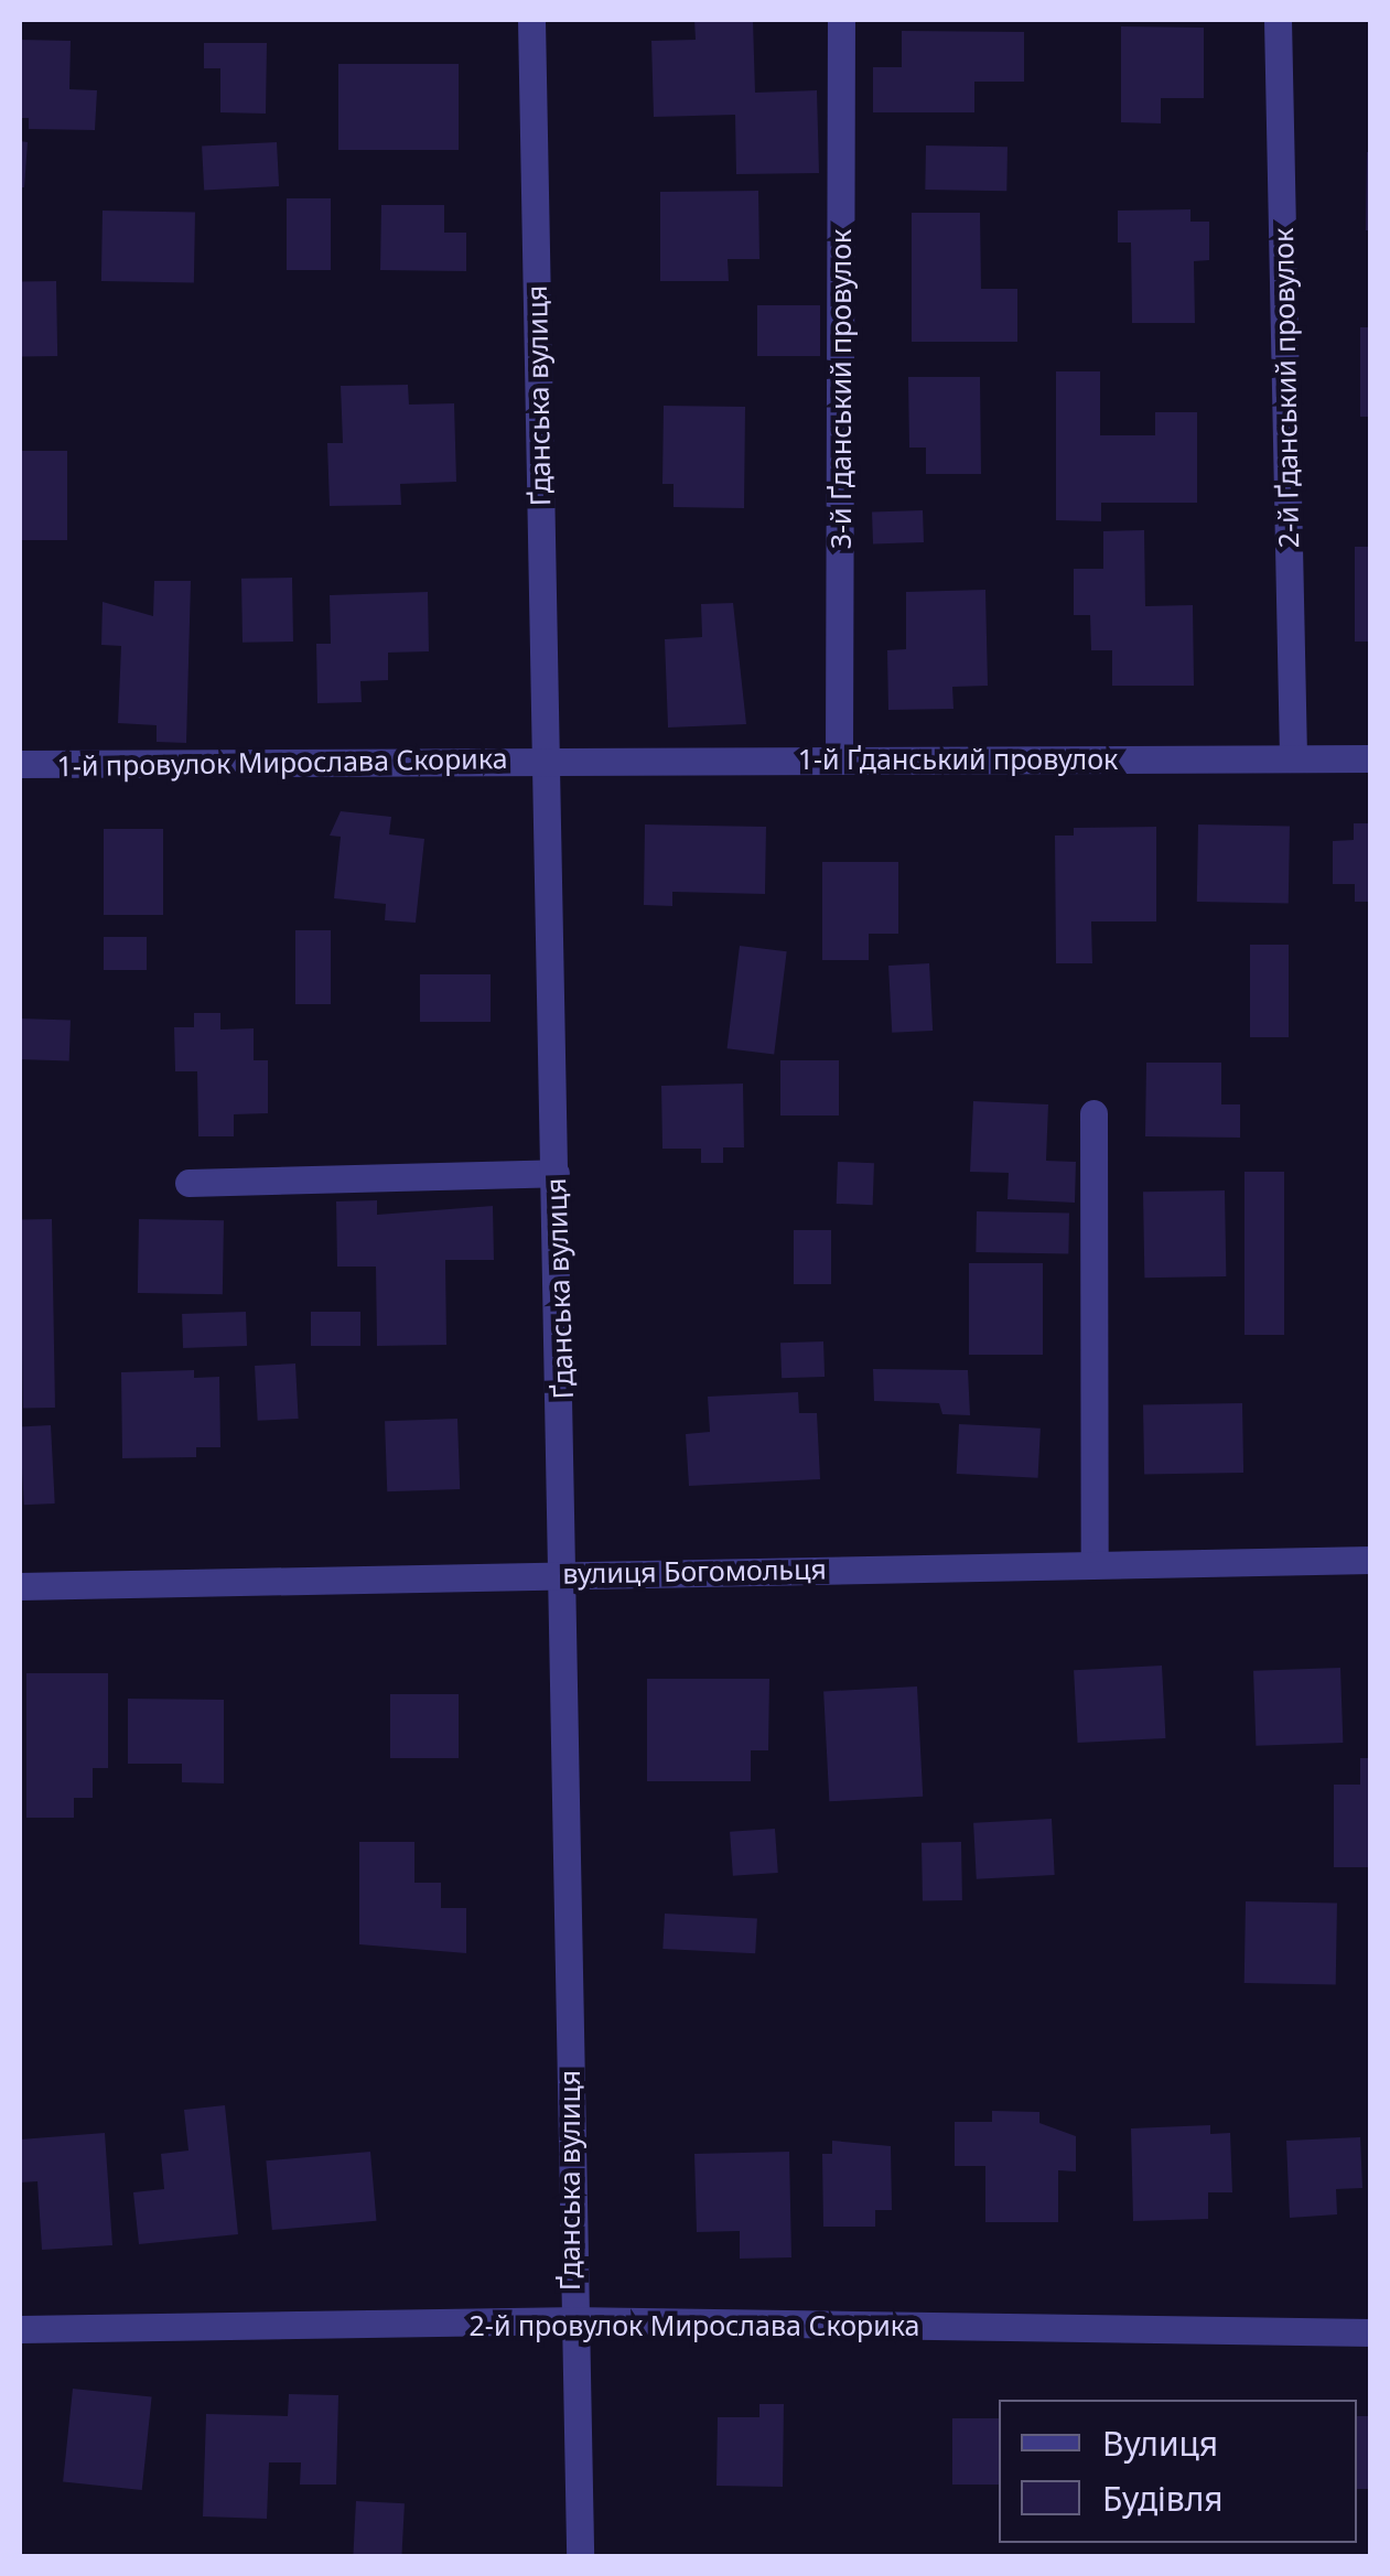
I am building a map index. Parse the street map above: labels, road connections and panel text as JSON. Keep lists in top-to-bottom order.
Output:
{
  "streets": {
    "street": [
      "2-й Ґданський провулок",
      "3-й Ґданський провулок",
      "Ґданська вулиця",
      "1-й Ґданський провулок",
      "1-й провулок Мирослава Скорика",
      "вулиця Богомольця",
      "2-й провулок Мирослава Скорика"
    ]
  },
  "crossings": [
    ["2-й Ґданський провулок", "1-й Ґданський провулок"],
    ["3-й Ґданський провулок", "1-й Ґданський провулок"],
    ["Ґданська вулиця", "1-й Ґданський провулок"],
    ["Ґданська вулиця", "1-й провулок Мирослава Скорика"],
    ["Ґданська вулиця", "вулиця Богомольця"],
    ["Ґданська вулиця", "2-й провулок Мирослава Скорика"],
    ["1-й Ґданський провулок", "1-й провулок Мирослава Скорика"]
  ],
  "legend": ["Вулиця", "Будівля"]
}
